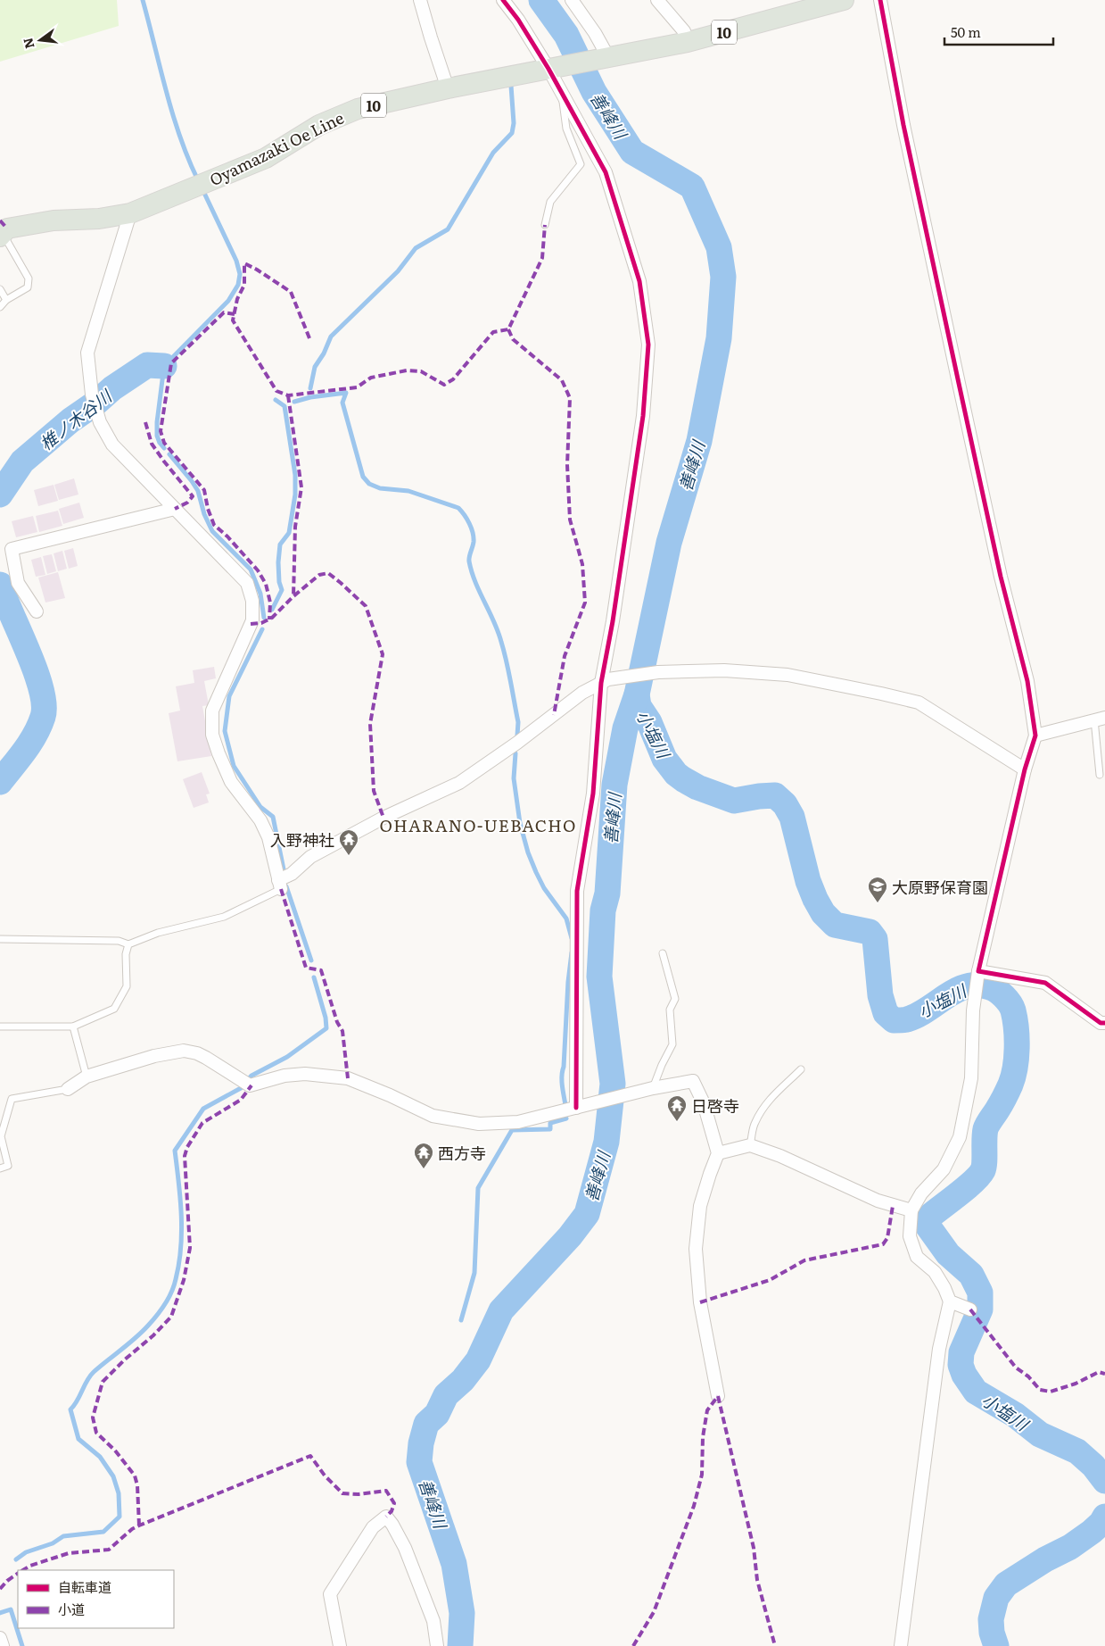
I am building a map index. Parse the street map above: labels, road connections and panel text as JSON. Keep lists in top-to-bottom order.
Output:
{
  "streets": {
    "main road": ["10", "Oyamazaki Oe Line"]
  },
  "districts": ["OHARANO-UEBACHO"],
  "water": ["善峰川", "椎ノ木谷川", "小塩川"],
  "places": {
    "temple": ["入野神社", "日啓寺", "西方寺"],
    "school or university": ["大原野保育園"]
  },
  "legend": ["自転車道", "小道"],
  "scale_bar": "50 m",
  "north": "left"
}
